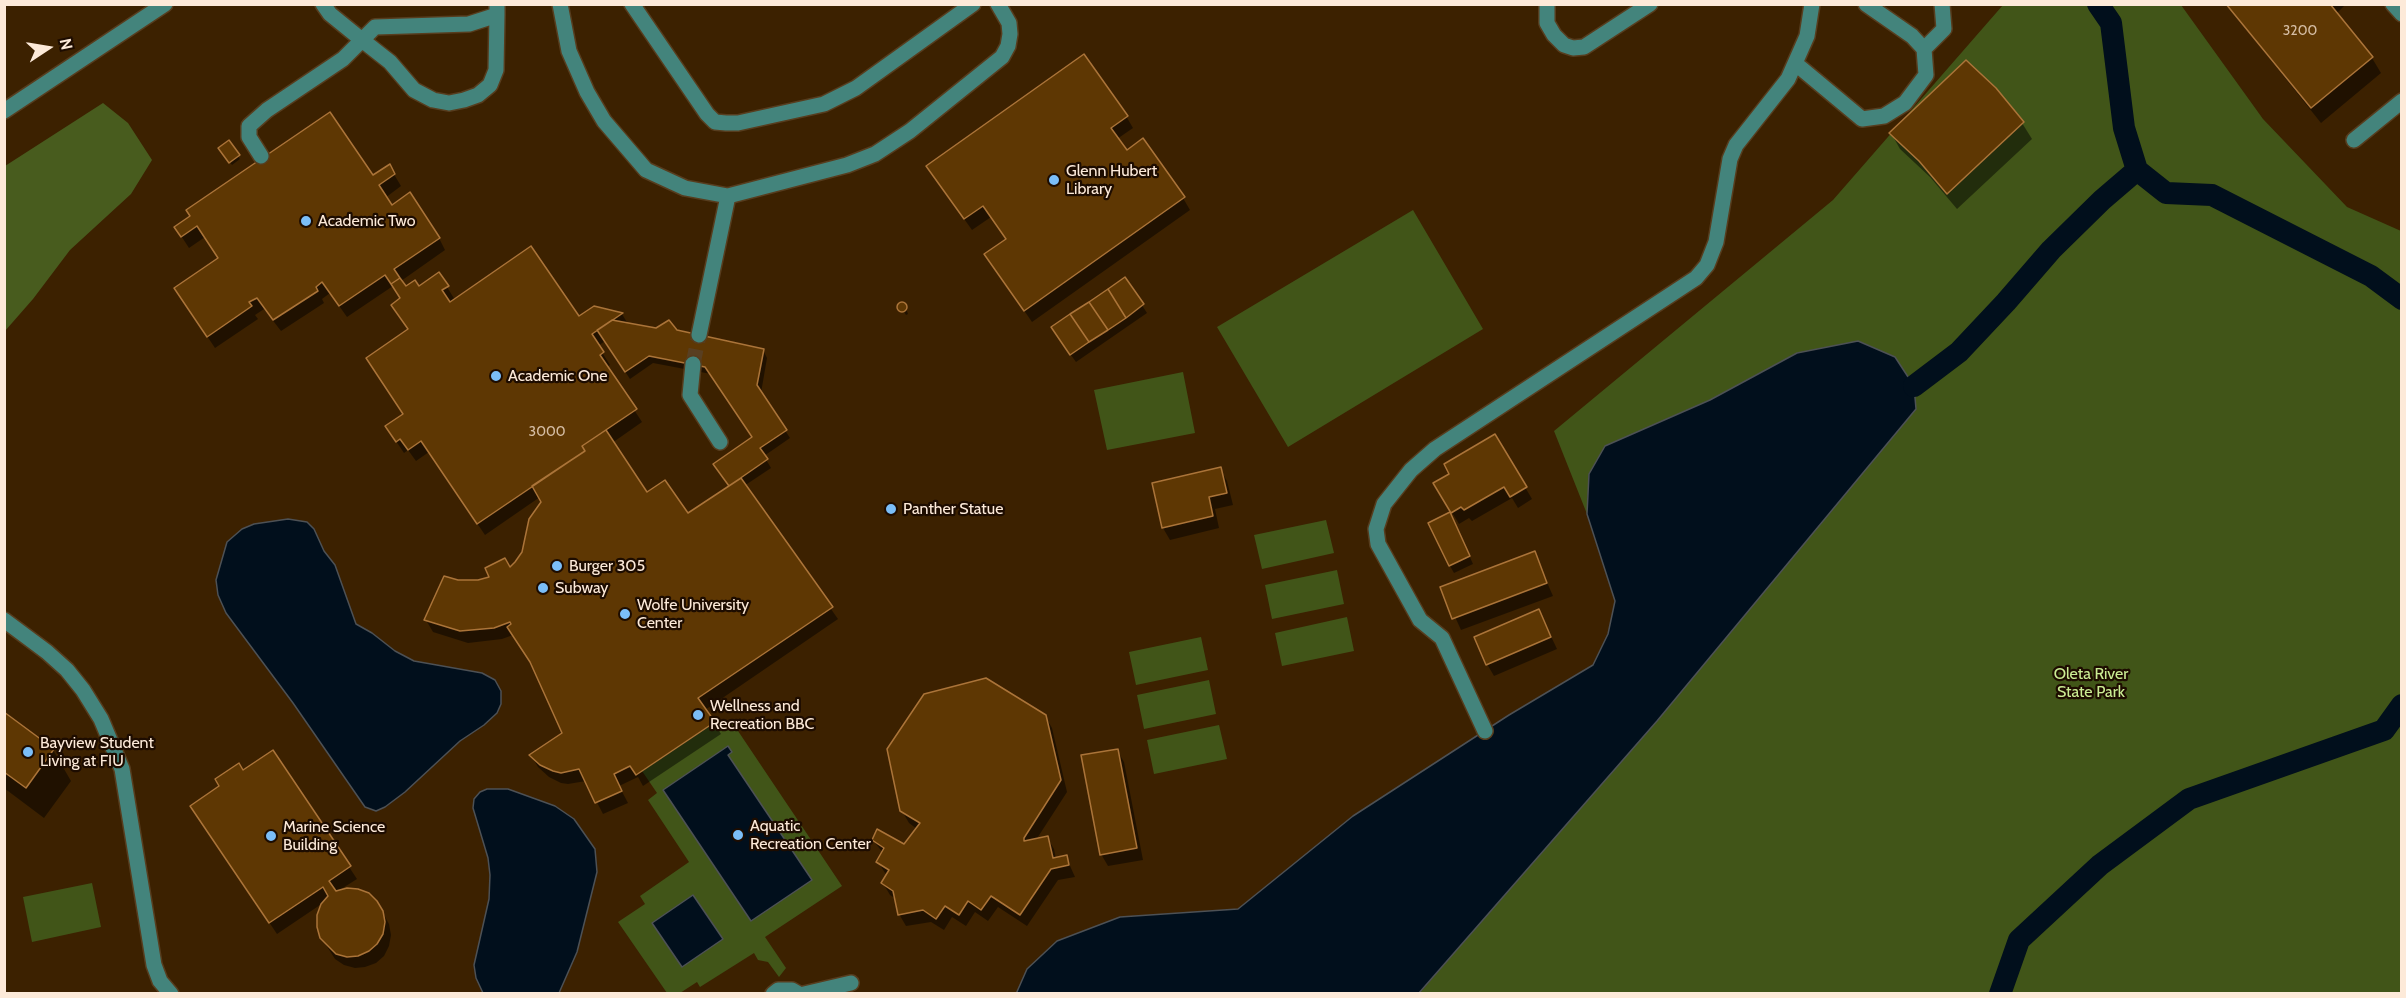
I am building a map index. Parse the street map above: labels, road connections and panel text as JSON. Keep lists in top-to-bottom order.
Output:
{
  "parks": ["Oleta River State Park"],
  "places": [
    "Glenn Hubert Library",
    "Academic Two",
    "Academic One",
    "Panther Statue",
    "Burger 305",
    "Subway",
    "Wolfe University Center",
    "Wellness and Recreation BBC",
    "Bayview Student Living at FIU",
    "Aquatic Recreation Center",
    "Marine Science Building"
  ],
  "house_numbers": ["3200", "3000"],
  "north": "right"
}
